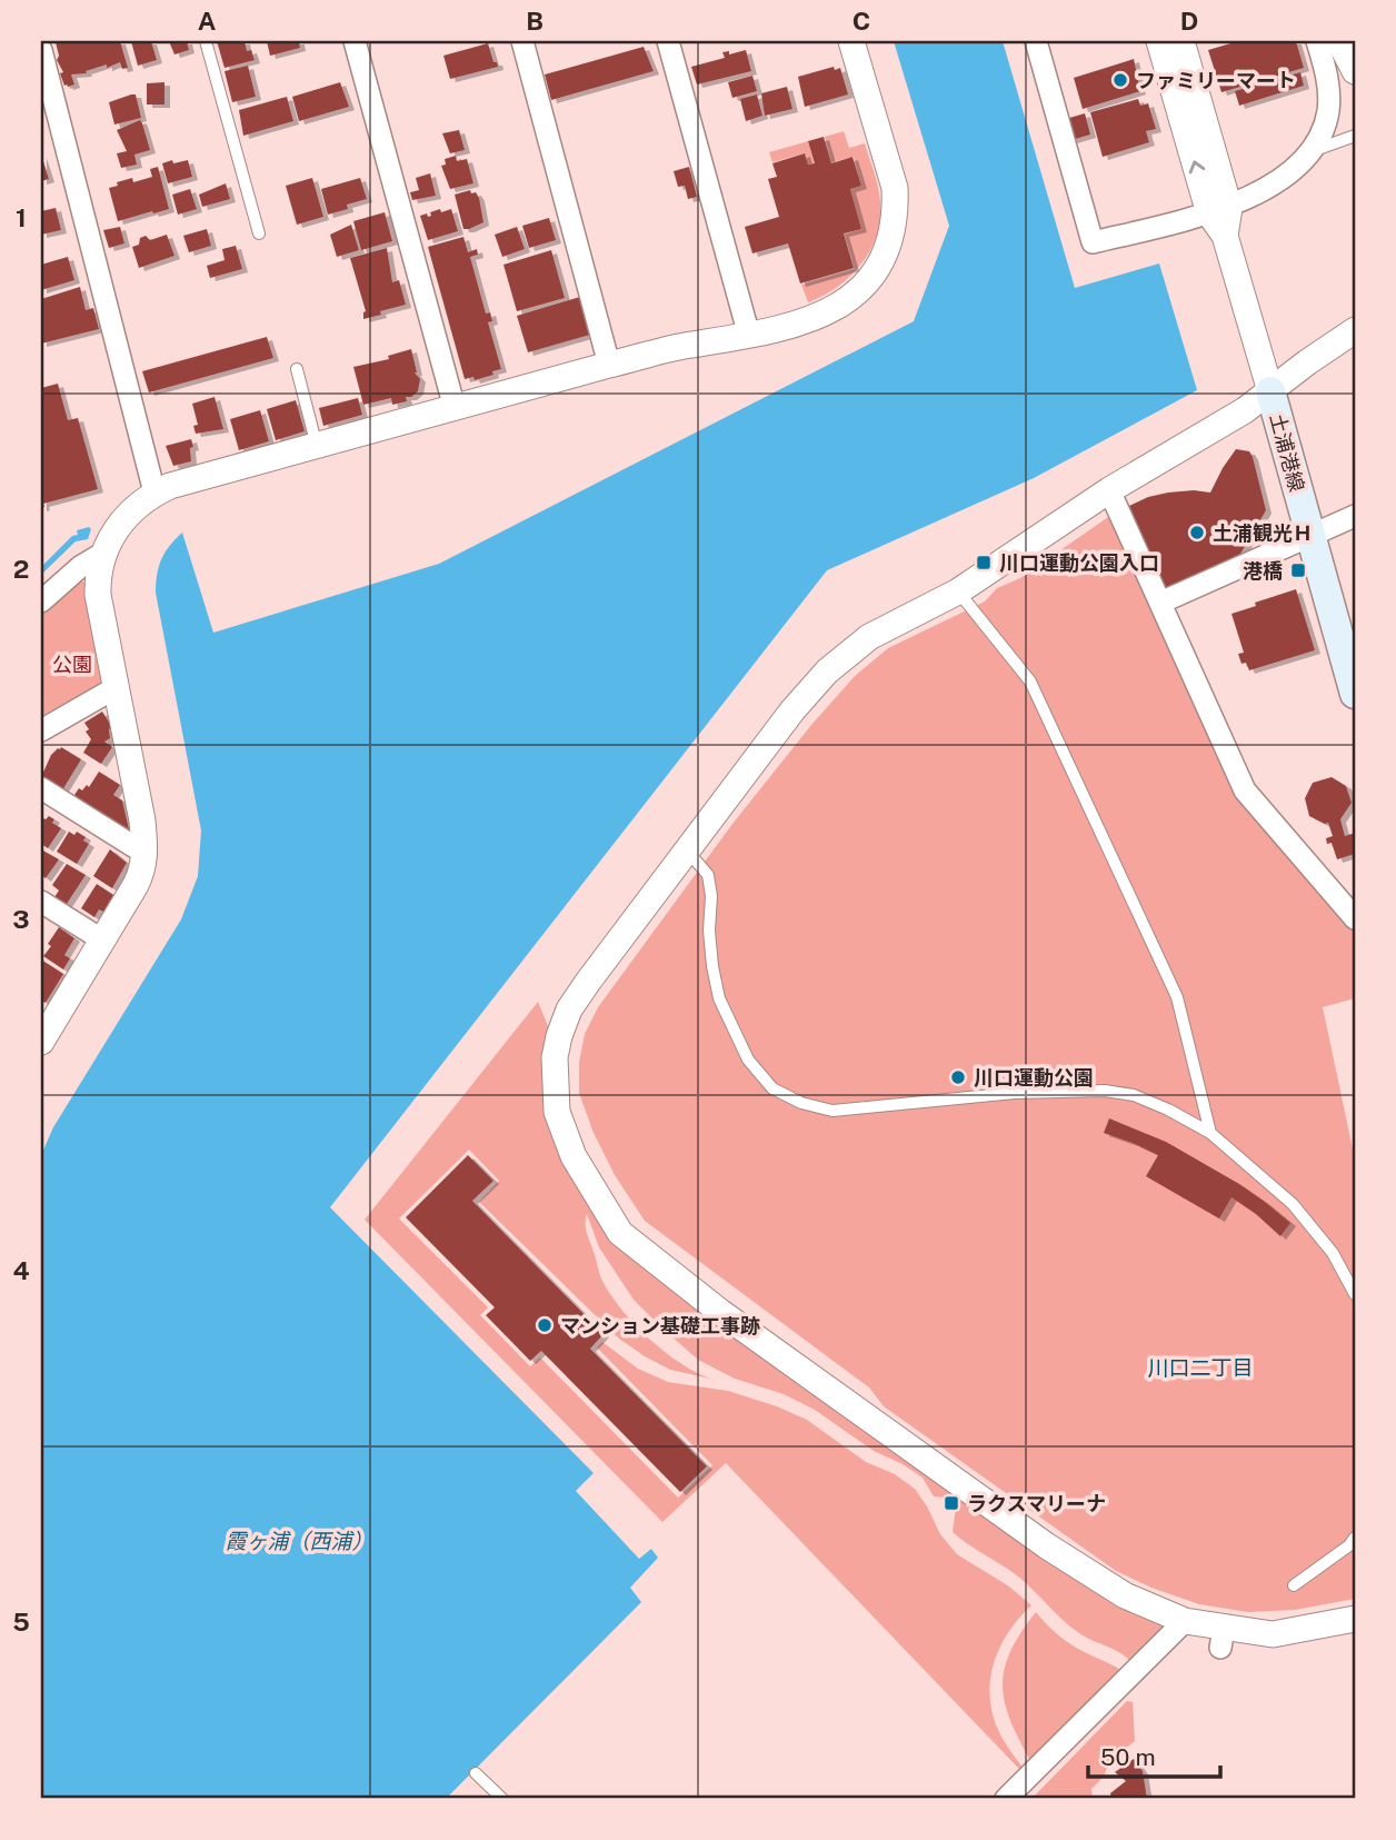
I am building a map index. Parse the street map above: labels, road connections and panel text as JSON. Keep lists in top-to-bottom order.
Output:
{
  "streets": {
    "main road": ["土浦港線"]
  },
  "districts": ["川口二丁目"],
  "water": ["霞ヶ浦（西浦）"],
  "parks": ["公園"],
  "places": {
    "other": [
      "ファミリーマート",
      "土浦観光Ｈ",
      "川口運動公園",
      "マンション基礎工事跡"
    ],
    "transit": ["川口運動公園入口", "港橋", "ラクスマリーナ"]
  },
  "scale_bar": "50 m",
  "grid": {
    "columns": [
      "A",
      "B",
      "C",
      "D"
    ],
    "rows": [
      "1",
      "2",
      "3",
      "4",
      "5"
    ]
  }
}
